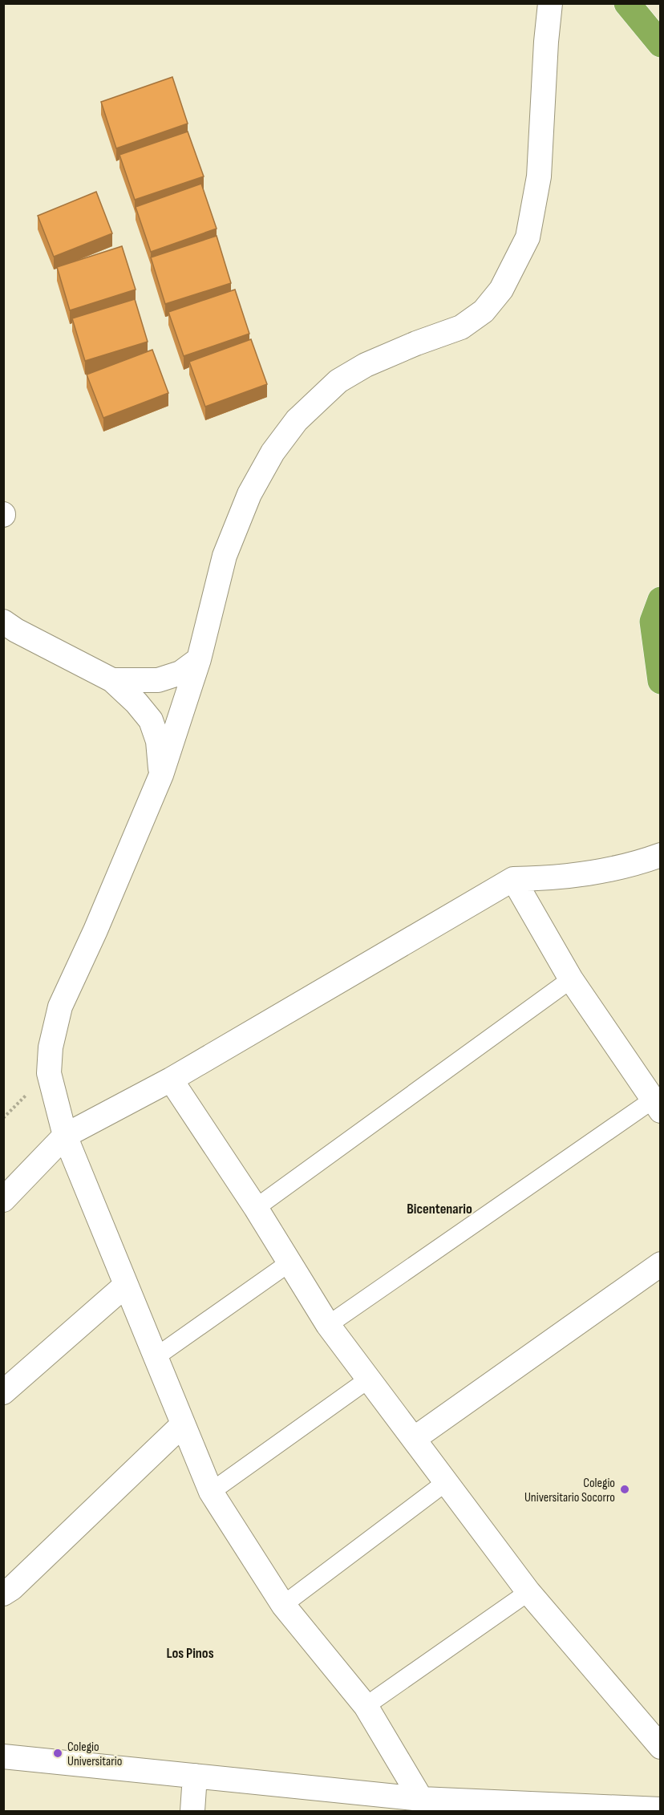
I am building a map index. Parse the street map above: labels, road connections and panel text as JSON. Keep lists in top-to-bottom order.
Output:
{
  "districts": ["Bicentenario", "Los Pinos"],
  "places": ["Colegio Universitario Socorro", "Colegio Universitario"]
}
